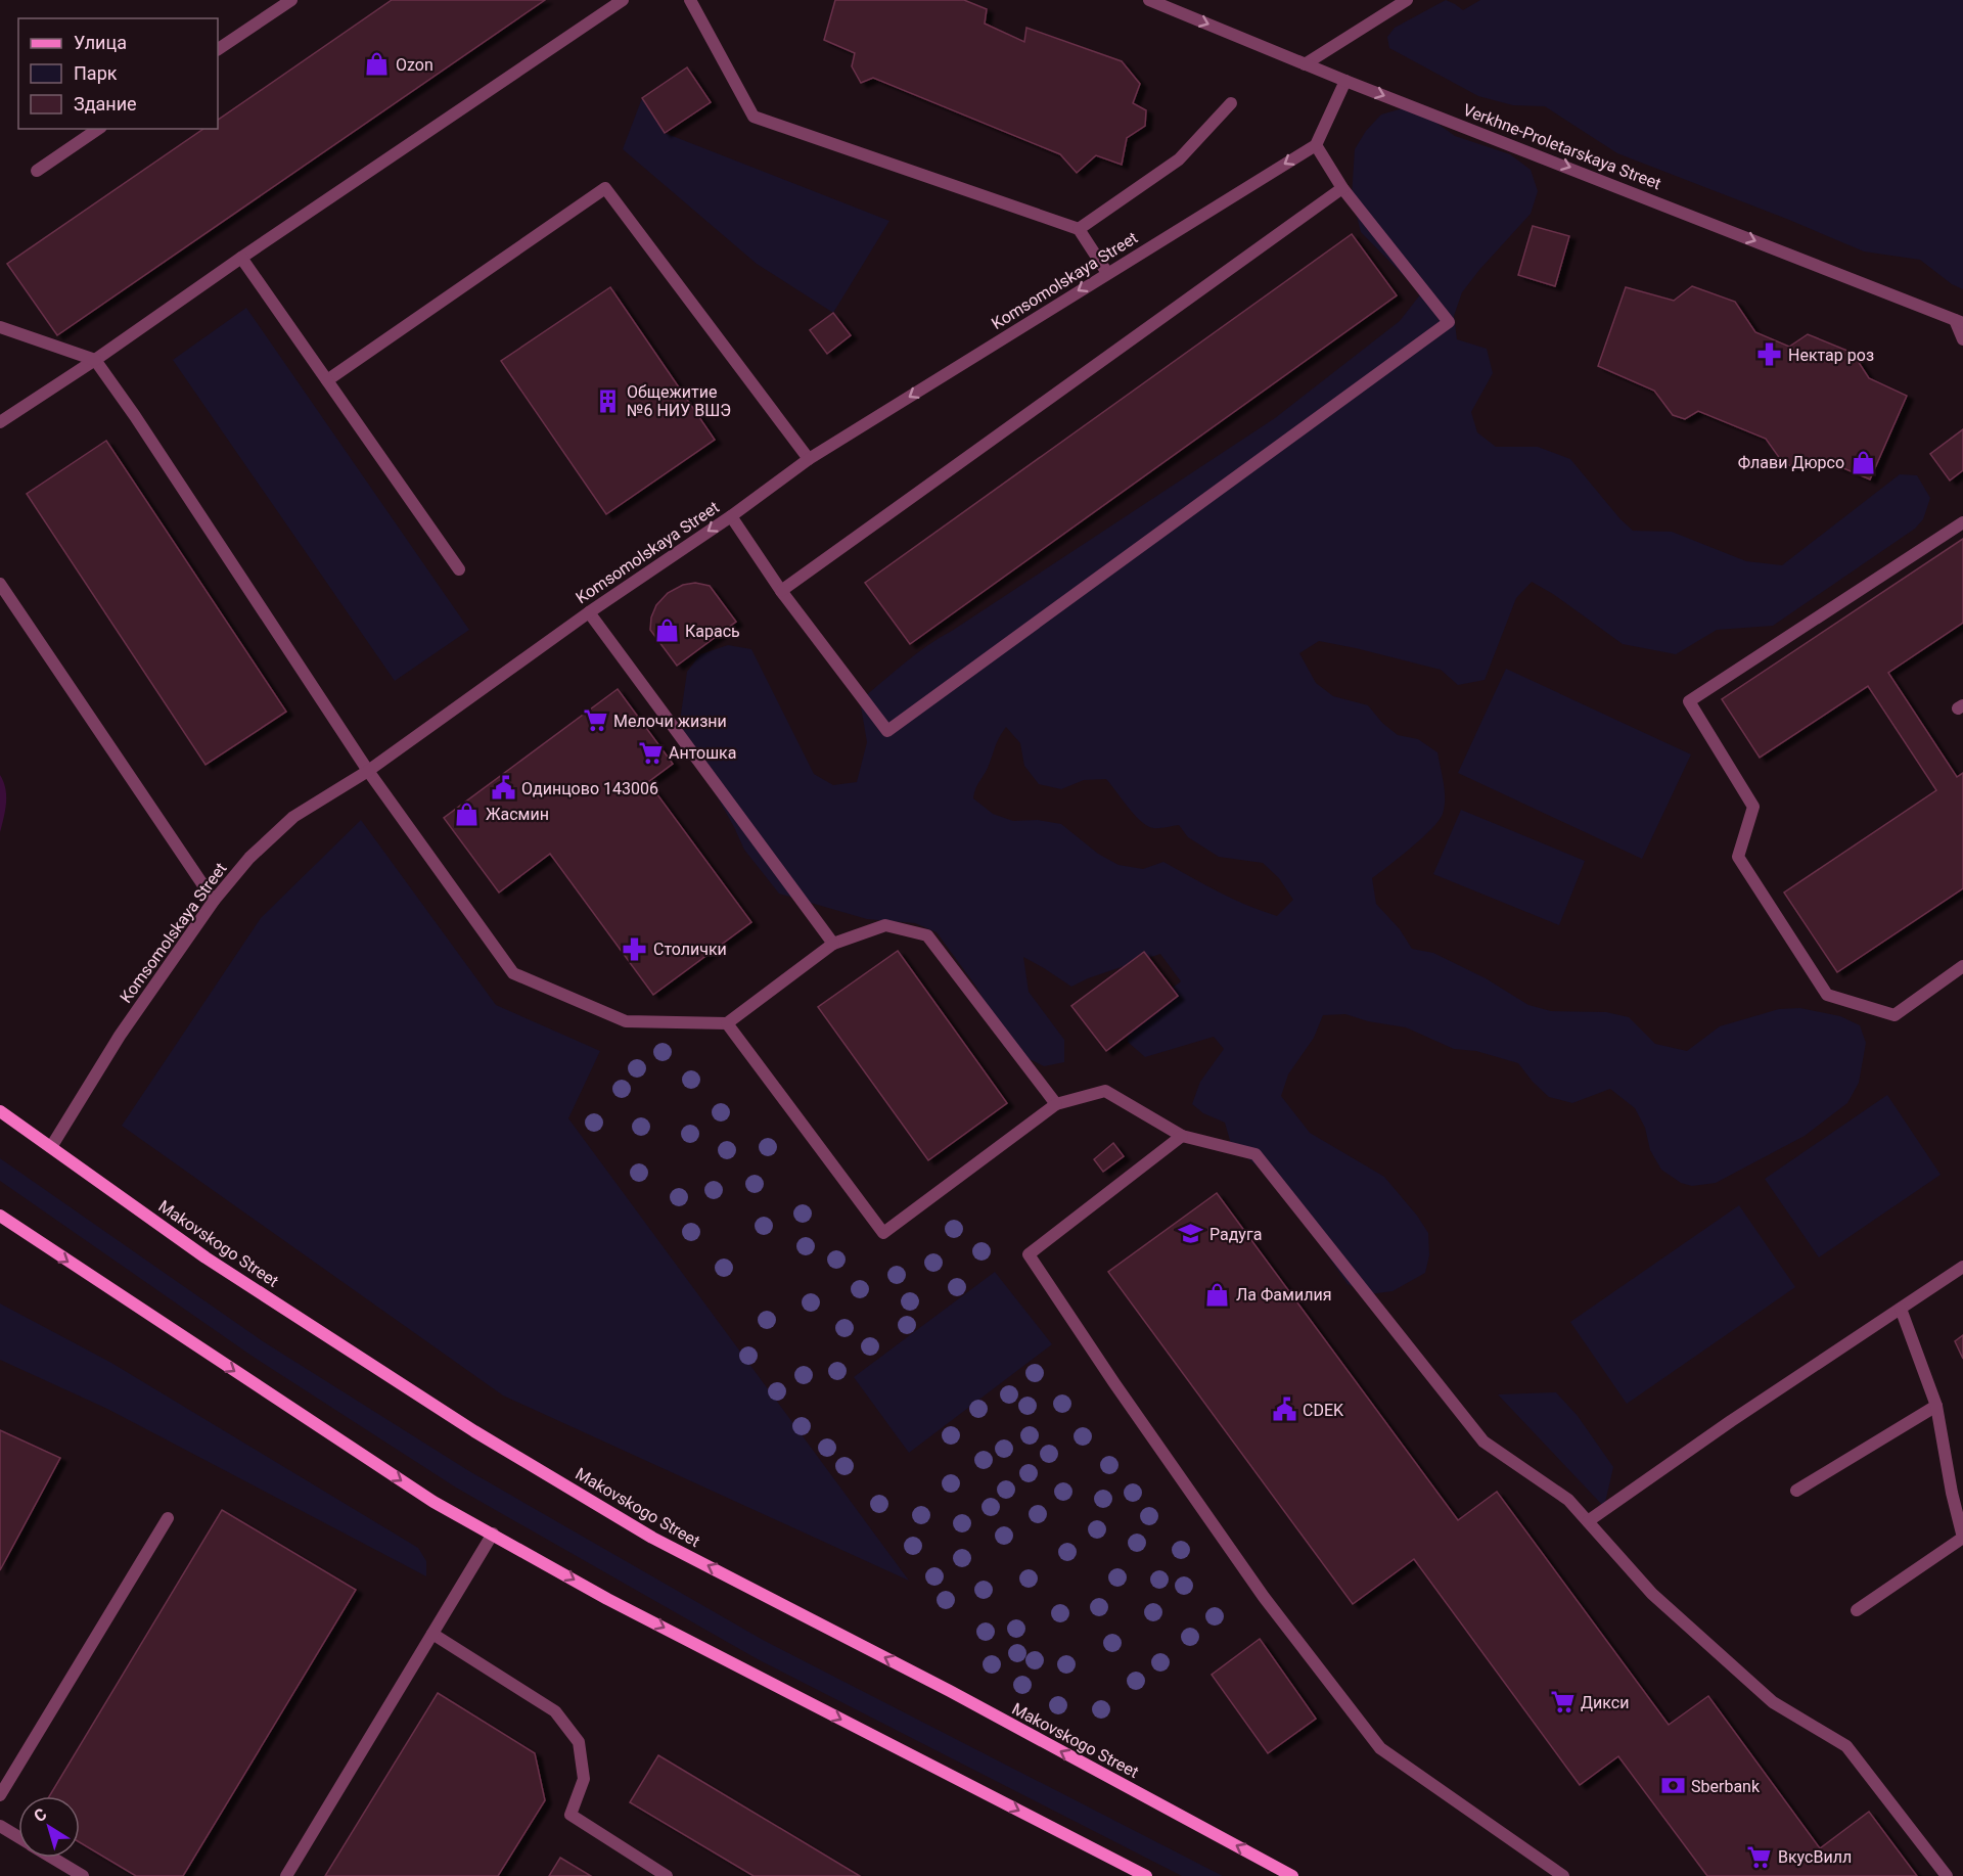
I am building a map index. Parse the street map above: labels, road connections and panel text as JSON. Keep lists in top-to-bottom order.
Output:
{
  "streets": {
    "main road": ["Makovskogo Street"],
    "street": ["Verkhne-Proletarskaya Street", "Komsomolskaya Street"]
  },
  "crossings": [
    ["Komsomolskaya Street", "Makovskogo Street"]
  ],
  "one_way": ["Verkhne-Proletarskaya Street"],
  "places": {
    "shop": [
      "Ozon",
      "Флави Дюрсо",
      "Карась",
      "Жасмин",
      "Ла Фамилия"
    ],
    "pharmacy": ["Нектар роз", "Столички"],
    "building": ["Общежитие №6 НИУ ВШЭ"],
    "supermarket": [
      "Мелочи жизни",
      "Антошка",
      "Дикси",
      "ВкусВилл"
    ],
    "public building": ["Одинцово 143006", "CDEK"],
    "school or university": ["Радуга"],
    "bank": ["Sberbank"]
  },
  "legend": ["Улица", "Парк", "Здание"],
  "north": "top left"
}
